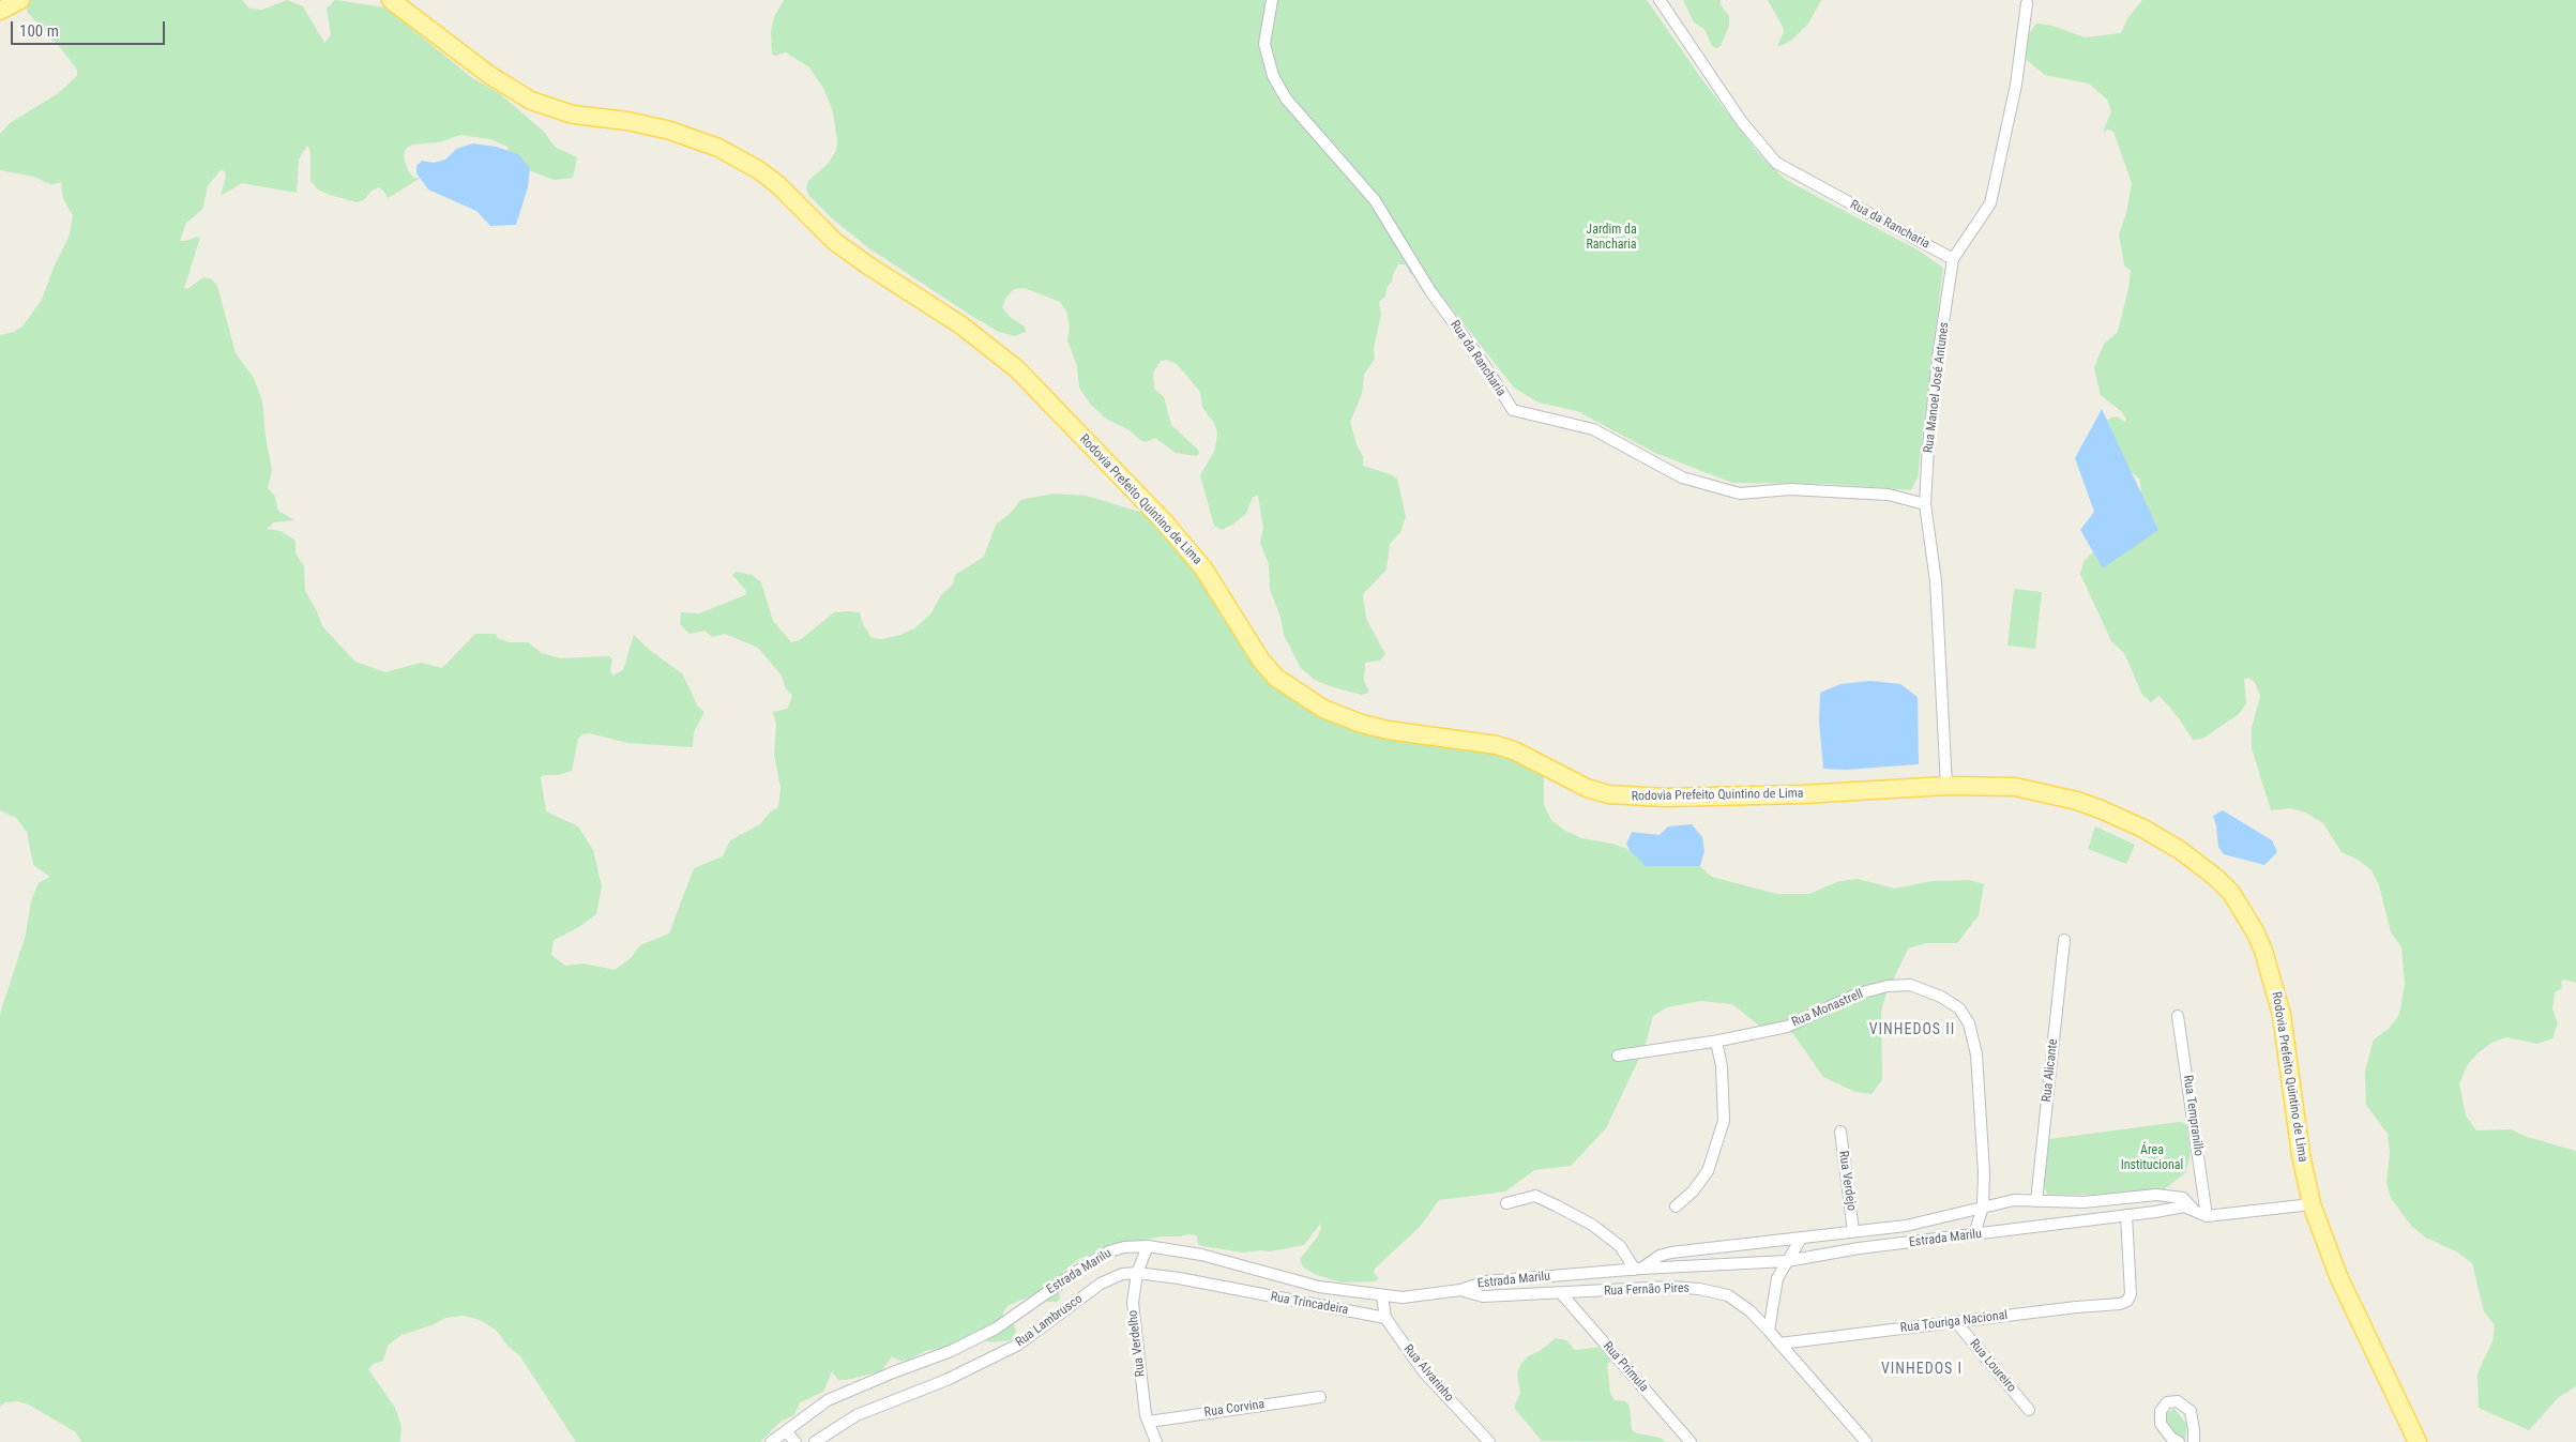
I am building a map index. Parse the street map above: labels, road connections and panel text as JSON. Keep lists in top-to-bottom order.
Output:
{
  "streets": {
    "main road": ["Rodovia Prefeito Quintino de Lima"],
    "street": [
      "Rua da Rancharia",
      "Rua Manoel José Antunes",
      "Rua Monastrell",
      "Rua Alicante",
      "Rua Tempranillo",
      "Rua Verdejo",
      "Estrada Marilu",
      "Rua Fernão Pires",
      "Rua Trincadeira",
      "Rua Lambrusco",
      "Rua Touriga Nacional",
      "Rua Verdelho",
      "Rua Loureiro",
      "Rua Prímula",
      "Rua Alvarinho",
      "Rua Corvina"
    ]
  },
  "crossings": [
    ["Rua da Rancharia", "Rua Manoel José Antunes"],
    ["Rua Manoel José Antunes", "Rodovia Prefeito Quintino de Lima"],
    ["Rodovia Prefeito Quintino de Lima", "Estrada Marilu"],
    ["Rua Monastrell", "Estrada Marilu"],
    ["Rua Tempranillo", "Estrada Marilu"],
    ["Estrada Marilu", "Rua Fernão Pires"],
    ["Estrada Marilu", "Rua Touriga Nacional"],
    ["Estrada Marilu", "Rua Verdelho"],
    ["Estrada Marilu", "Rua Alvarinho"],
    ["Rua Fernão Pires", "Rua Touriga Nacional"],
    ["Rua Fernão Pires", "Rua Prímula"],
    ["Rua Trincadeira", "Rua Lambrusco"],
    ["Rua Trincadeira", "Rua Alvarinho"],
    ["Rua Lambrusco", "Rua Verdelho"],
    ["Rua Touriga Nacional", "Rua Loureiro"],
    ["Rua Verdelho", "Rua Corvina"]
  ],
  "districts": ["VINHEDOS II", "VINHEDOS I"],
  "parks": ["Jardim da Rancharia", "Área Institucional"],
  "scale_bar": "100 m"
}
